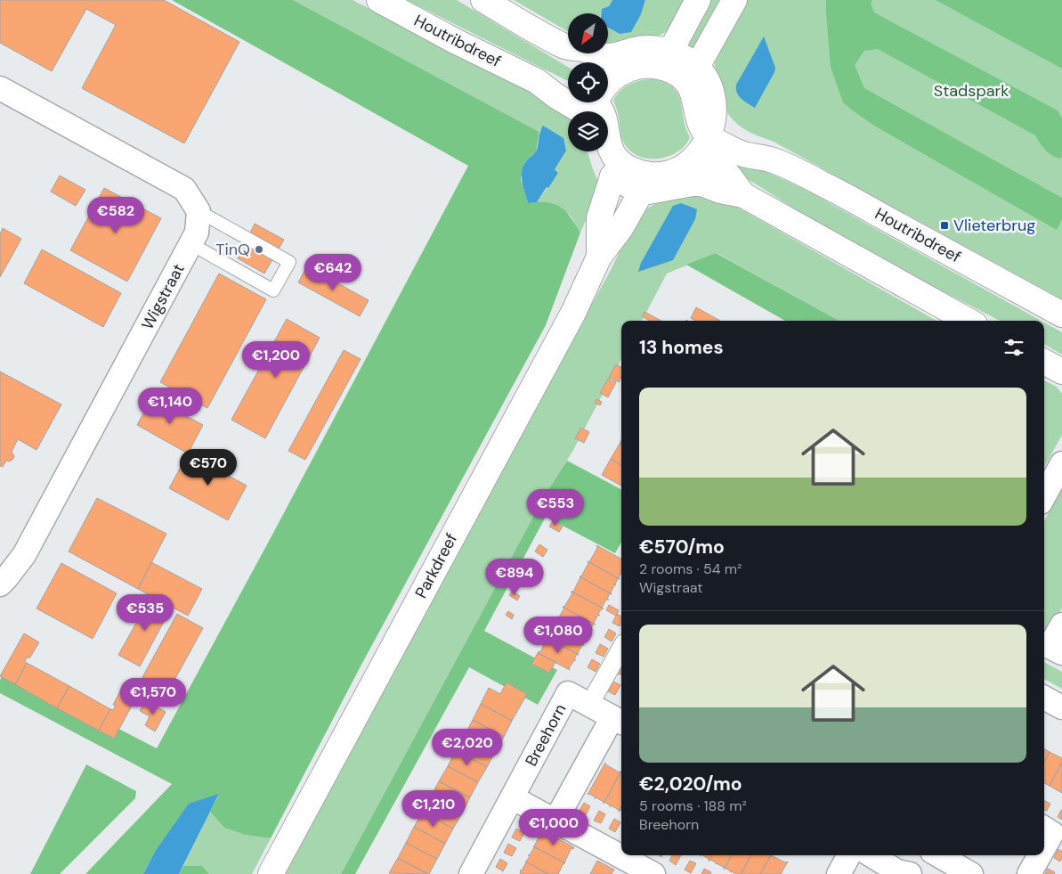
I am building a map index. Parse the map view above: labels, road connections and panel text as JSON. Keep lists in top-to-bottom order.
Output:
{
  "streets": {
    "main road": ["Houtribdreef", "Parkdreef"],
    "street": ["Wigstraat", "Breehorn"]
  },
  "parks": ["Stadspark"],
  "places": {
    "transit": ["Vlieterbrug"],
    "other": ["TinQ"]
  },
  "north": "bottom left",
  "page": {
    "price": [
      "€582",
      "€642",
      "€1,200",
      "€1,140",
      "€570",
      "€553",
      "€894",
      "€535",
      "€1,080",
      "€1,570",
      "€2,020",
      "€1,210",
      "€1,000"
    ],
    "heading": "13 homes",
    "list": [
      {
        "name": "€570/mo",
        "note": "2 rooms · 54 m² · Wigstraat"
      },
      {
        "name": "€2,020/mo",
        "note": "5 rooms · 188 m² · Breehorn"
      }
    ]
  }
}
